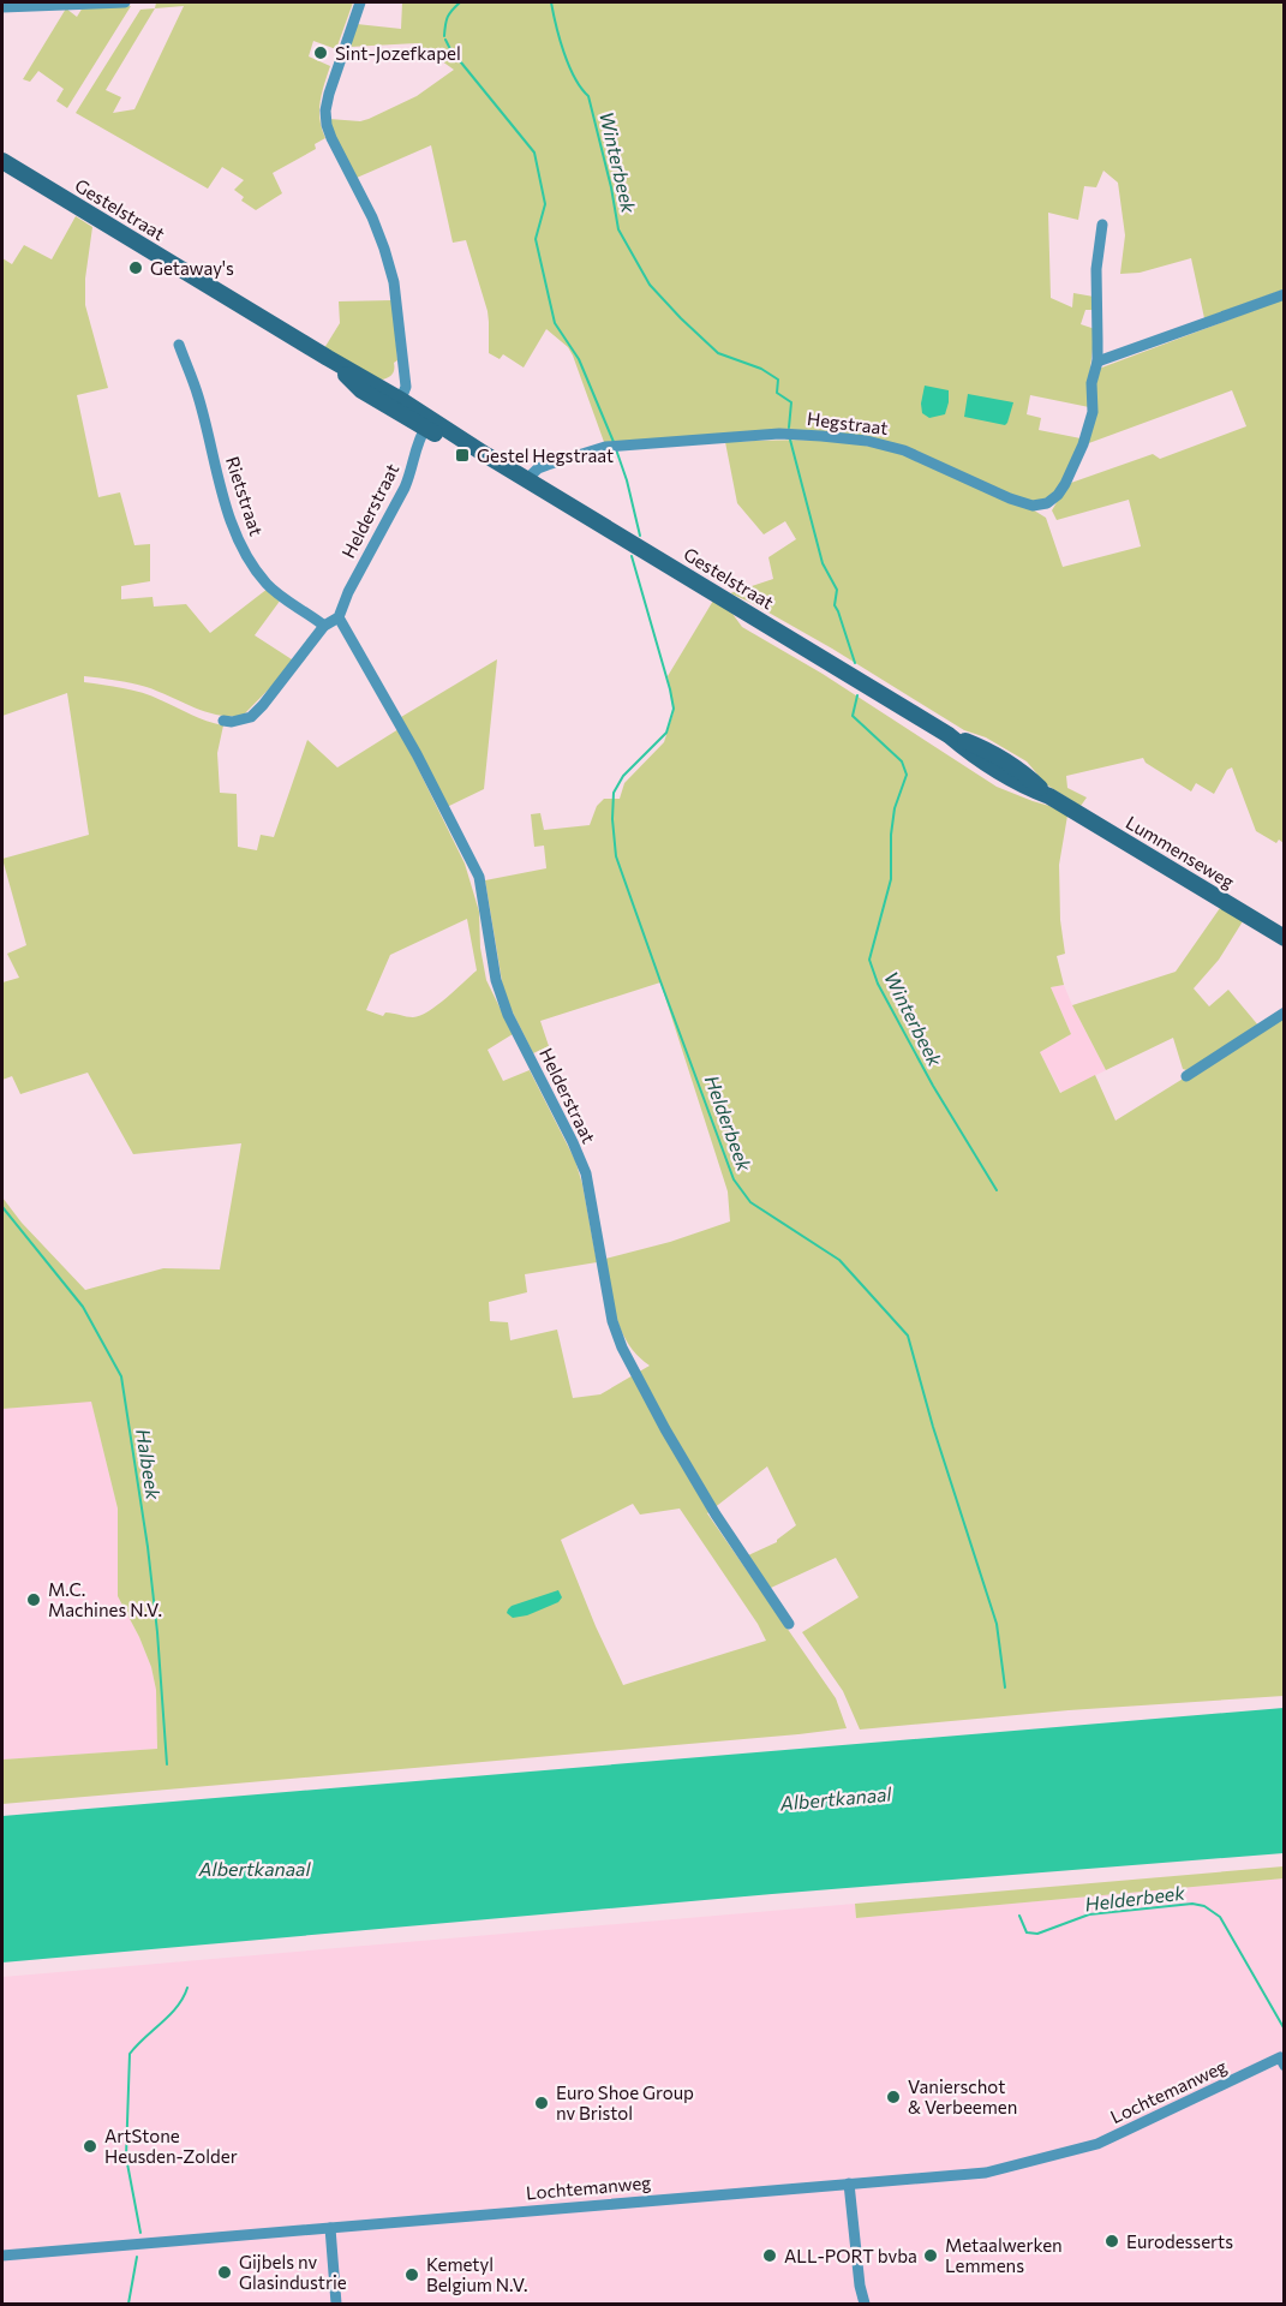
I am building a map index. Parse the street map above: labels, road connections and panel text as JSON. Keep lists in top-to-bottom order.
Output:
{
  "streets": {
    "main road": ["Gestelstraat", "Lummenseweg"],
    "street": [
      "Hegstraat",
      "Rietstraat",
      "Helderstraat",
      "Lochtemanweg"
    ]
  },
  "crossings": [
    ["Gestelstraat", "Hegstraat"],
    ["Gestelstraat", "Helderstraat"],
    ["Gestelstraat", "Lummenseweg"]
  ],
  "water": [
    "Winterbeek",
    "Helderbeek",
    "Halbeek",
    "Albertkanaal"
  ],
  "places": {
    "other": [
      "Sint-Jozefkapel",
      "Getaway's",
      "M.C. Machines N.V.",
      "Vanierschot & Verbeemen",
      "Euro Shoe Group nv Bristol",
      "ArtStone Heusden-Zolder",
      "Eurodesserts",
      "ALL-PORT bvba",
      "Metaalwerken Lemmens",
      "Gijbels nv Glasindustrie",
      "Kemetyl Belgium N.V."
    ],
    "transit": ["Gestel Hegstraat"]
  }
}
